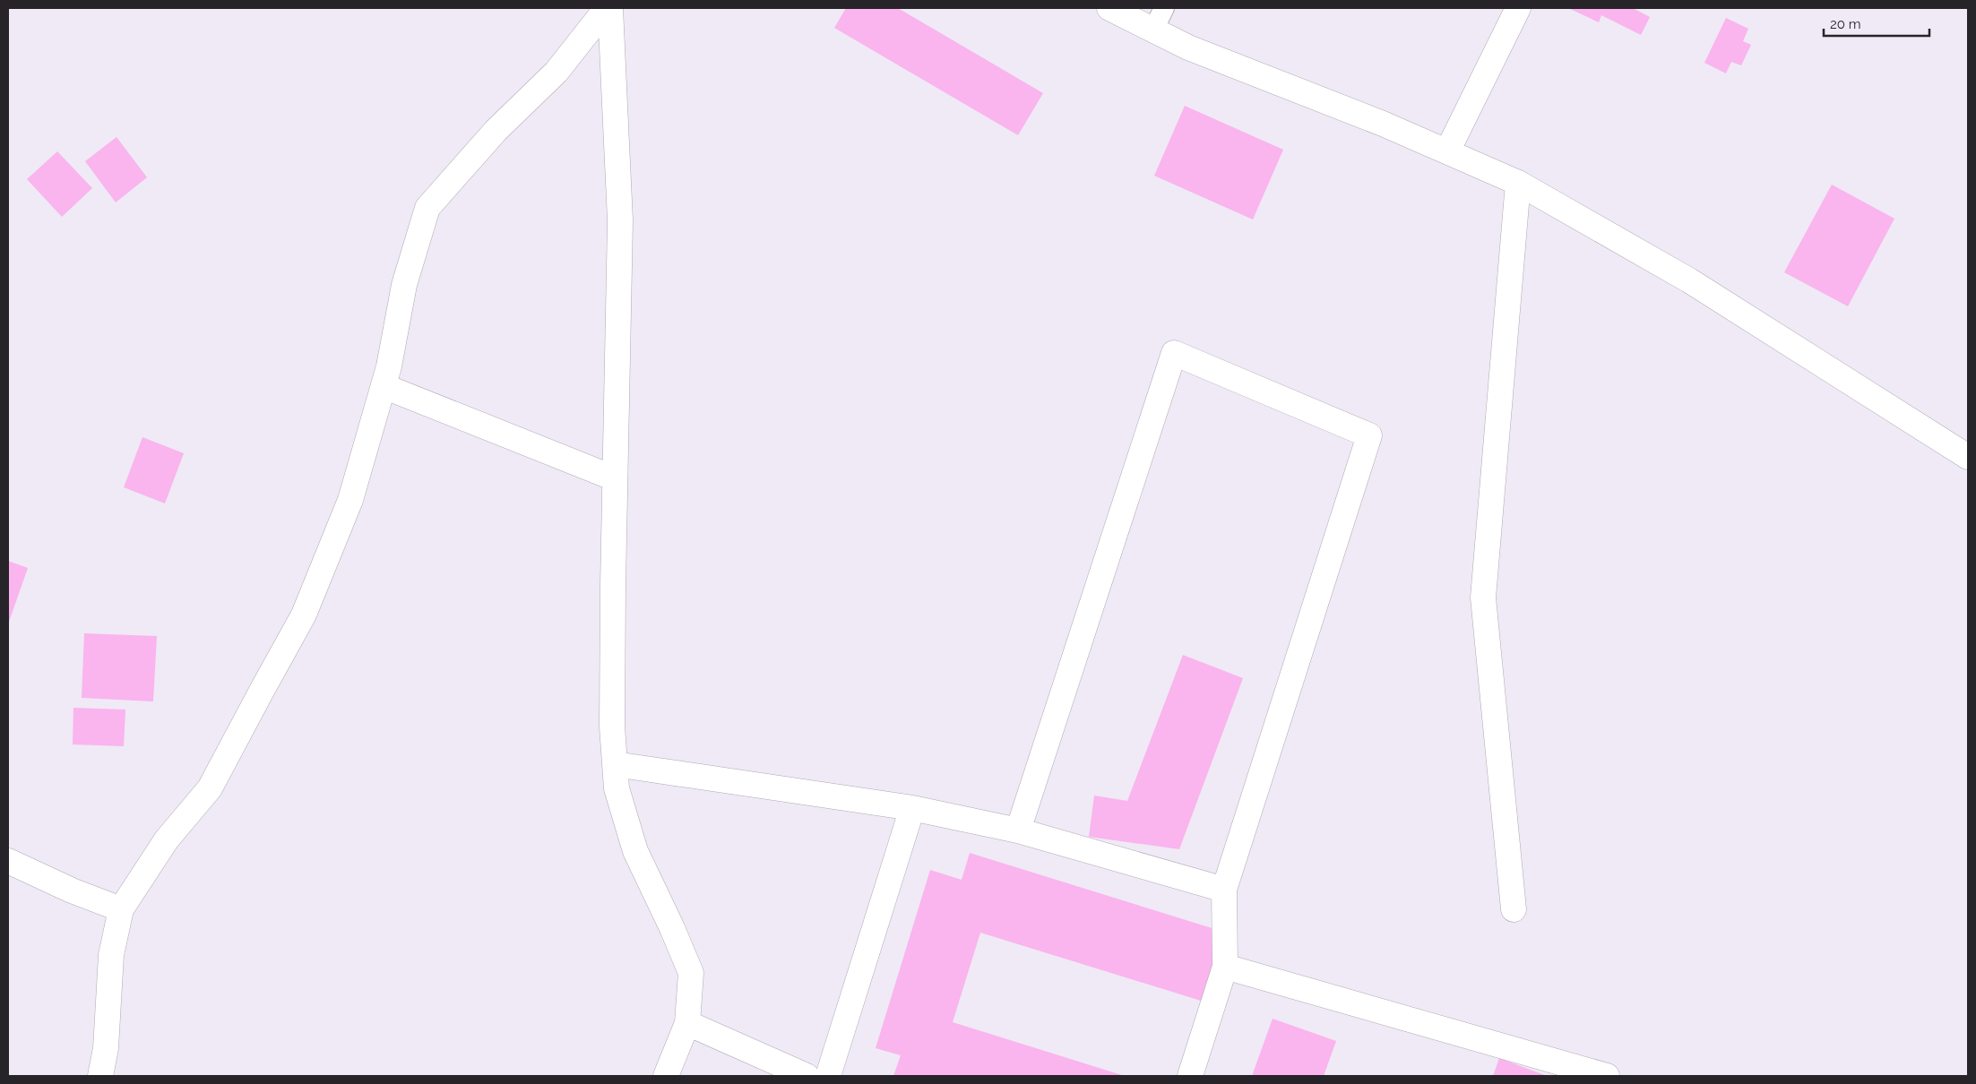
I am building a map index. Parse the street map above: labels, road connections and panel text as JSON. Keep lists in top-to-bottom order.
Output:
{
  "scale_bar": "20 m"
}
